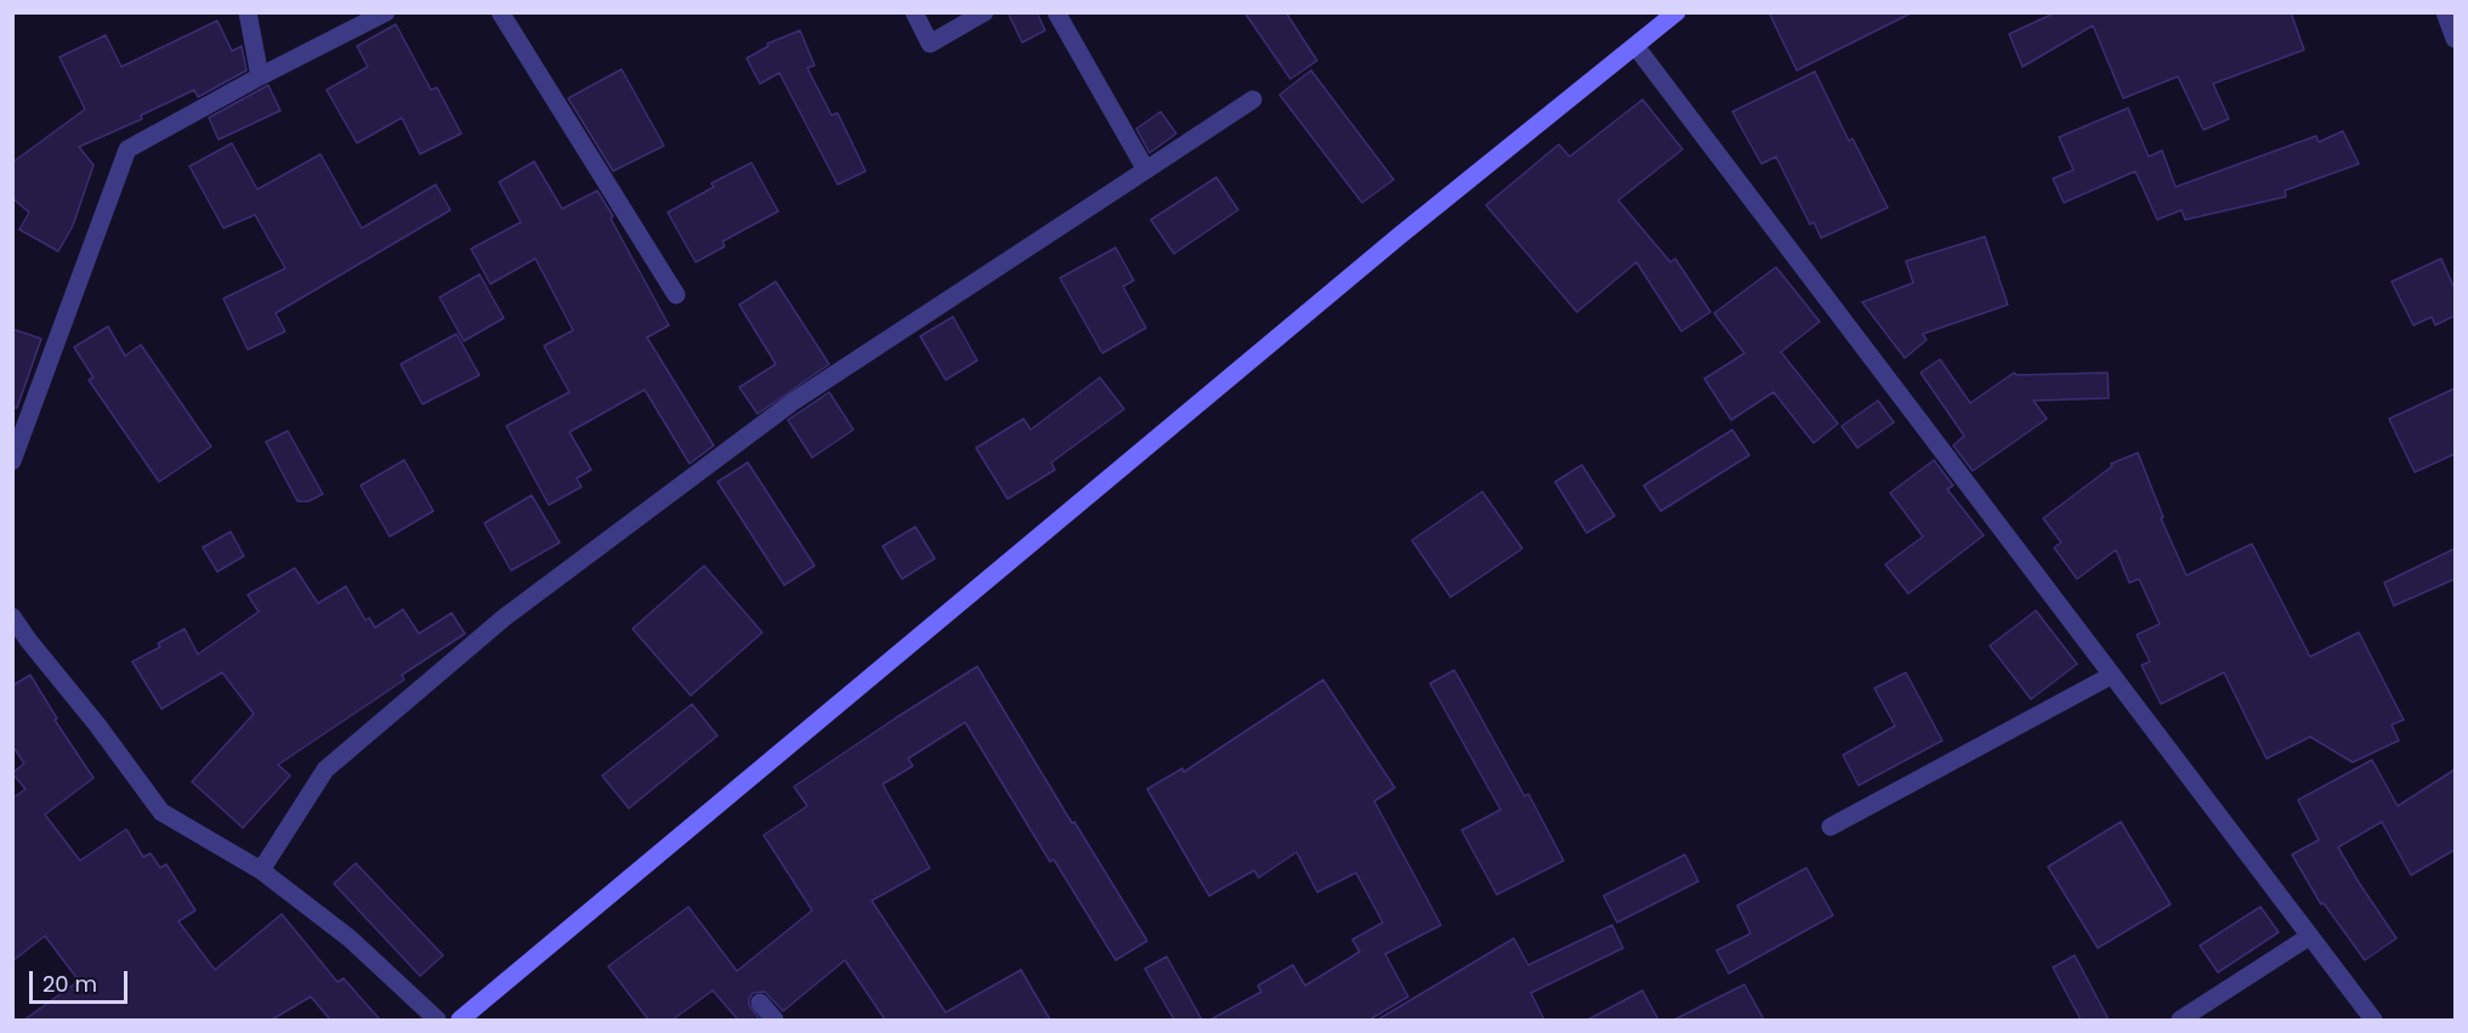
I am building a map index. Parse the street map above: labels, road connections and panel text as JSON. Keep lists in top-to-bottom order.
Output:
{
  "scale_bar": "20 m"
}
